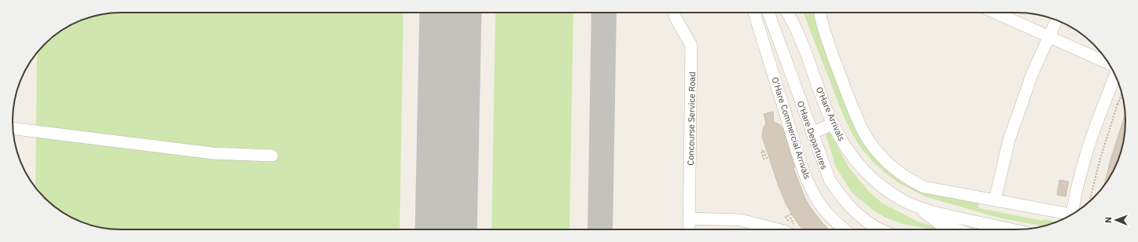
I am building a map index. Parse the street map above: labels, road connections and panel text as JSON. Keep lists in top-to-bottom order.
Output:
{
  "streets": {
    "street": [
      "O'Hare Arrivals",
      "Concourse Service Road",
      "O'Hare Commercial Arrivals",
      "O'Hare Departures"
    ]
  },
  "north": "left"
}
